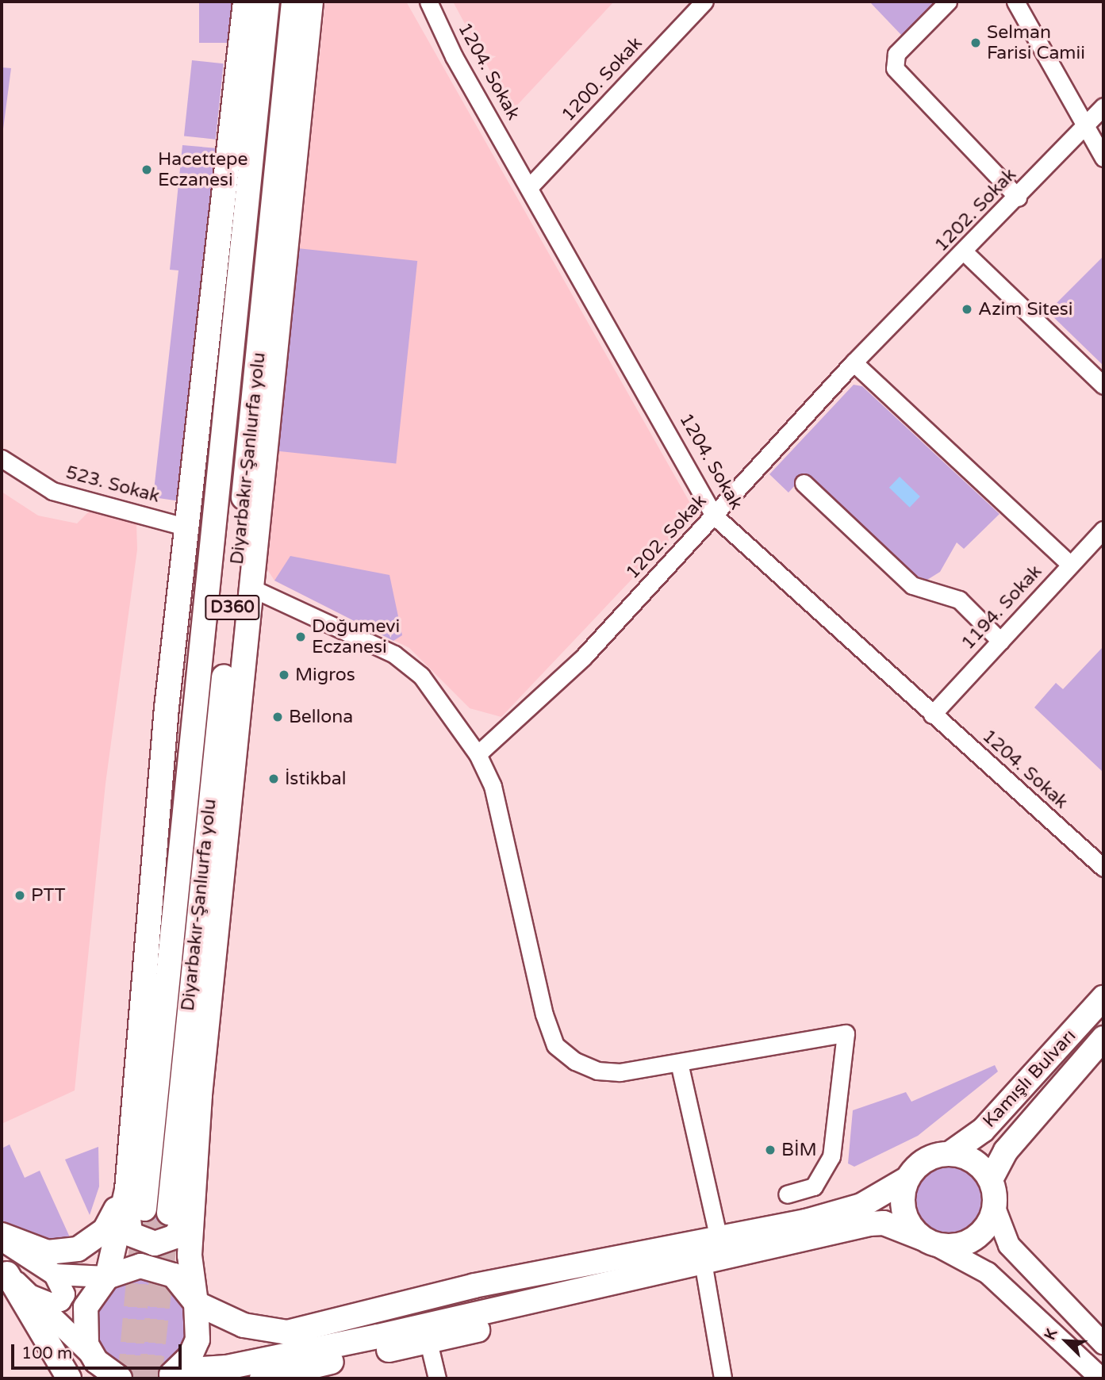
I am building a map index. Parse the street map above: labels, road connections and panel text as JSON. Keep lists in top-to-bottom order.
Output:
{
  "streets": {
    "highway": ["Diyarbakır-Şanlıurfa yolu", "D360", "Kamışlı Bulvarı"],
    "street": [
      "1204. Sokak",
      "1200. Sokak",
      "1202. Sokak",
      "523. Sokak",
      "1194. Sokak"
    ]
  },
  "crossings": [
    ["1204. Sokak", "1200. Sokak"],
    ["1204. Sokak", "1202. Sokak"],
    ["1204. Sokak", "1194. Sokak"]
  ],
  "places": [
    "Selman Farisi Camii",
    "Hacettepe Eczanesi",
    "Azim Sitesi",
    "Doğumevi Eczanesi",
    "Migros",
    "Bellona",
    "İstikbal",
    "PTT",
    "BİM"
  ],
  "scale_bar": "100 m",
  "north": "top left"
}
